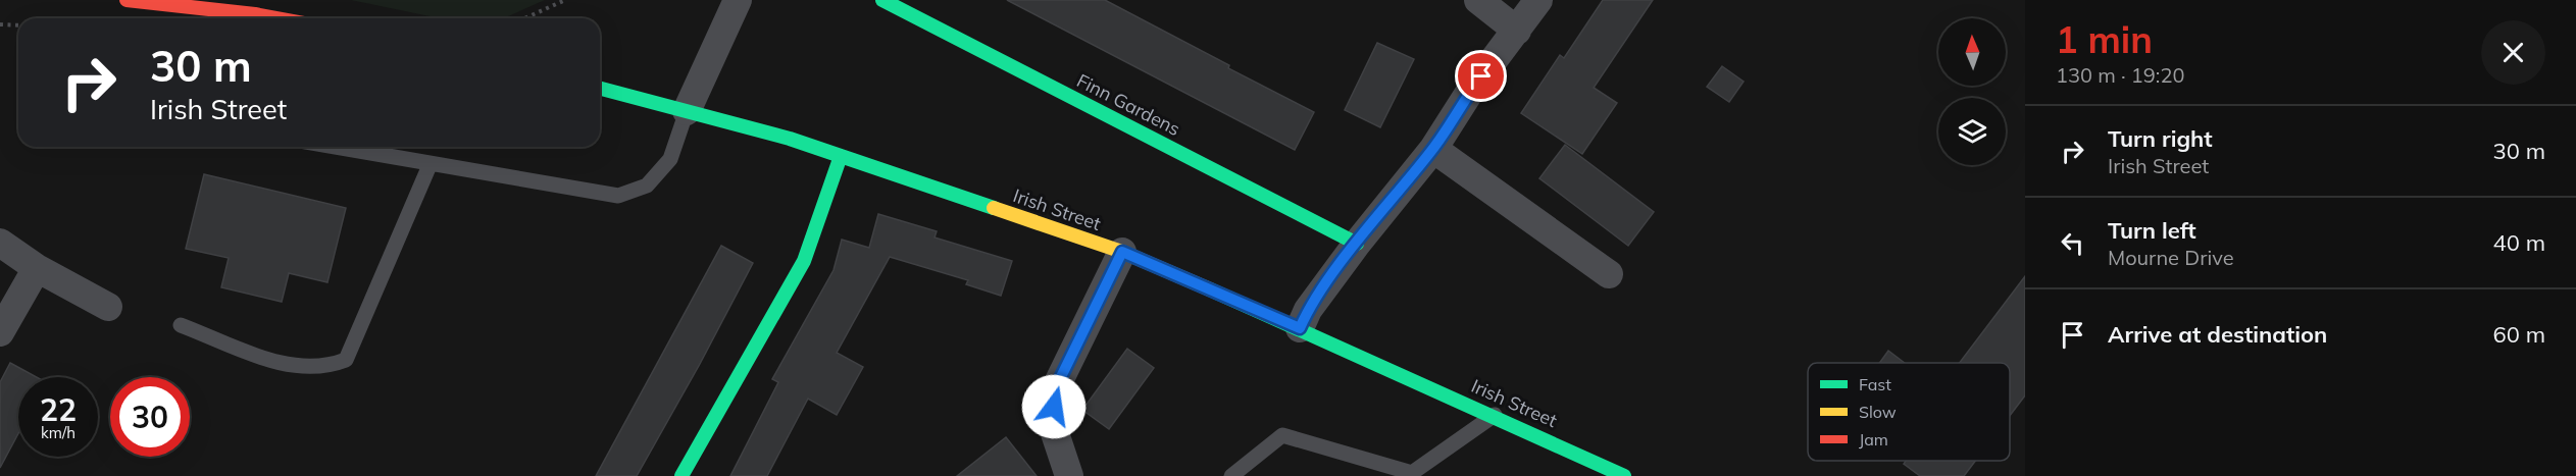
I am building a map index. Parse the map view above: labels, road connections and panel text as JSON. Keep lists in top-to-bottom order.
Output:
{
  "streets": {
    "main road": ["Finn Gardens", "Irish Street"]
  },
  "legend": ["Fast", "Slow", "Jam"],
  "north": "top",
  "page": {
    "heading": ["1 min", "130 m · 19:20"],
    "turn": ["30 m", "Irish Street"],
    "list": [
      {
        "name": "Turn right",
        "note": "Irish Street",
        "value": "30 m"
      },
      {
        "name": "Turn left",
        "note": "Mourne Drive",
        "value": "40 m"
      },
      {
        "name": "Arrive at destination",
        "value": "60 m"
      }
    ],
    "speed": "22 km/h",
    "limit": "30"
  }
}
